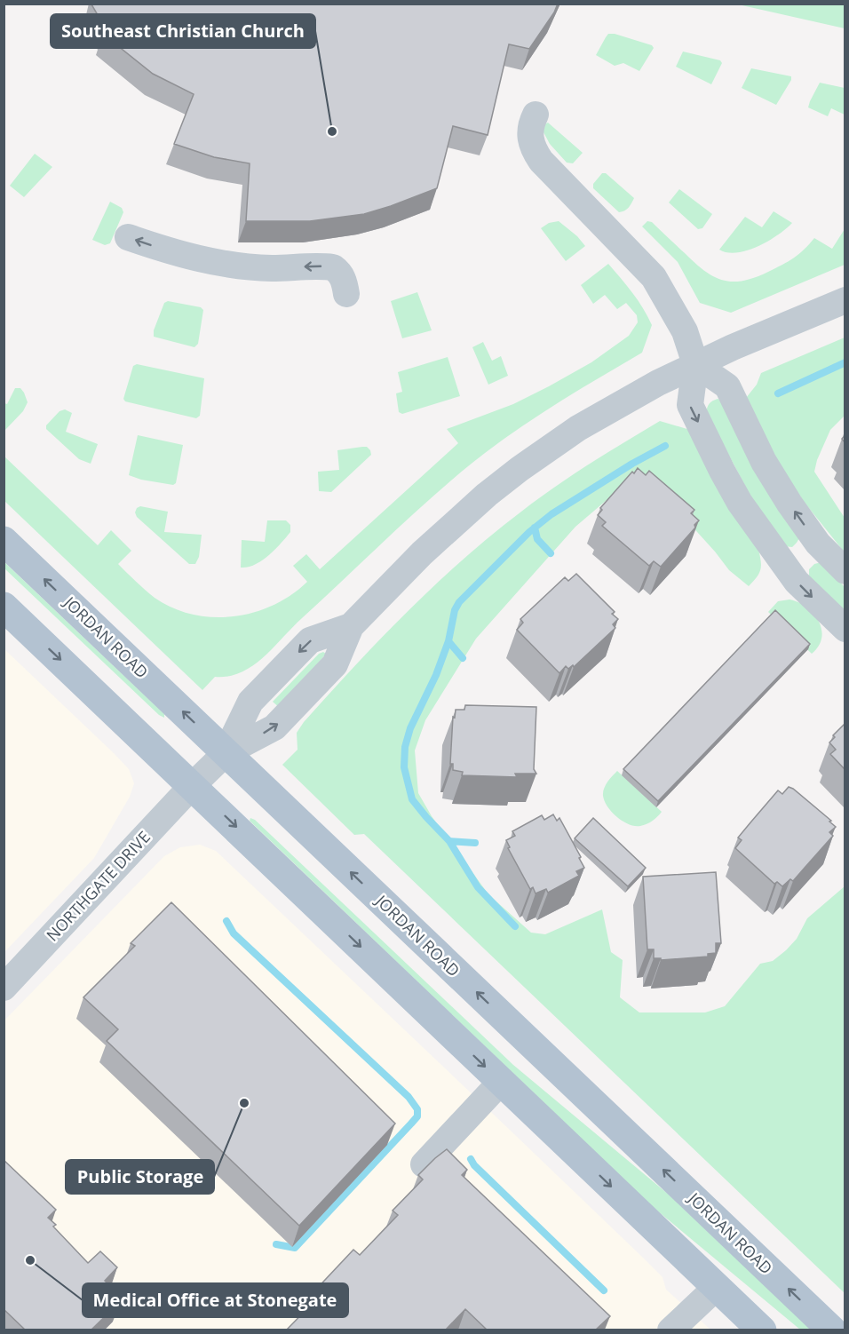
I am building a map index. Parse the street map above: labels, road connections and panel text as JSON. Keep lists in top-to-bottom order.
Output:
{
  "streets": {
    "main road": ["JORDAN ROAD"],
    "street": ["NORTHGATE DRIVE"]
  },
  "crossings": [
    ["JORDAN ROAD", "NORTHGATE DRIVE"]
  ],
  "places": ["Southeast Christian Church", "Public Storage", "Medical Office at Stonegate"]
}
